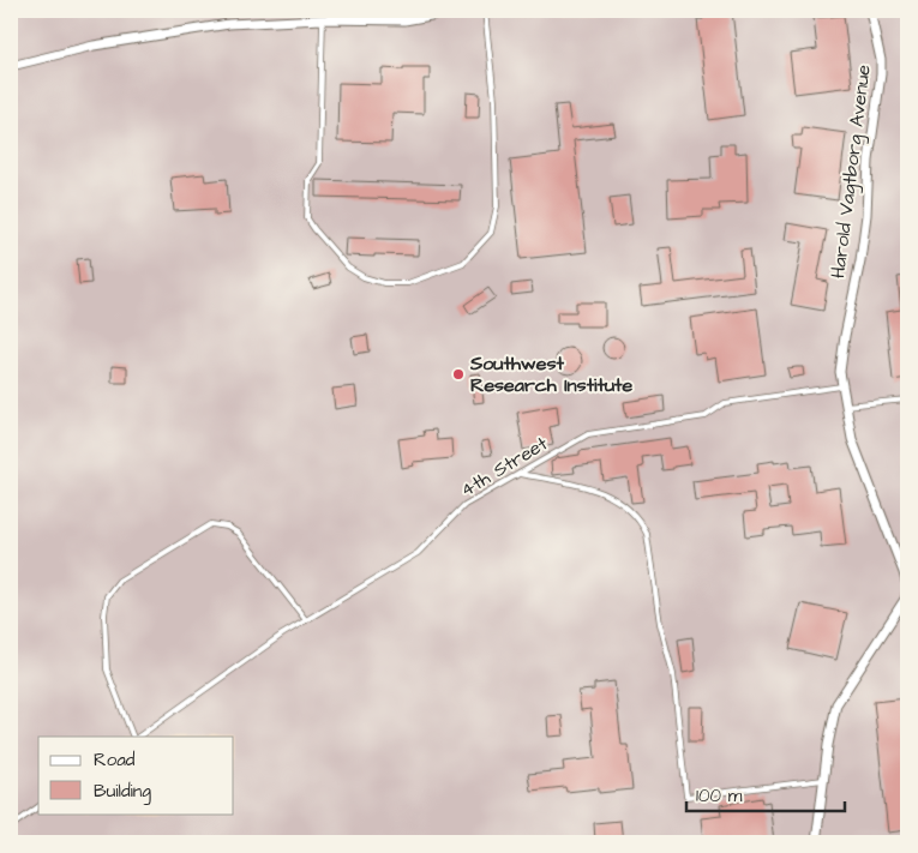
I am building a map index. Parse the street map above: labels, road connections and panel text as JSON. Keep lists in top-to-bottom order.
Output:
{
  "streets": {
    "street": ["Harold Vagtborg Avenue"],
    "lane": ["4th Street"]
  },
  "crossings": [
    ["Harold Vagtborg Avenue", "4th Street"]
  ],
  "places": ["Southwest Research Institute"],
  "legend": ["Road", "Building"],
  "scale_bar": "100 m"
}
